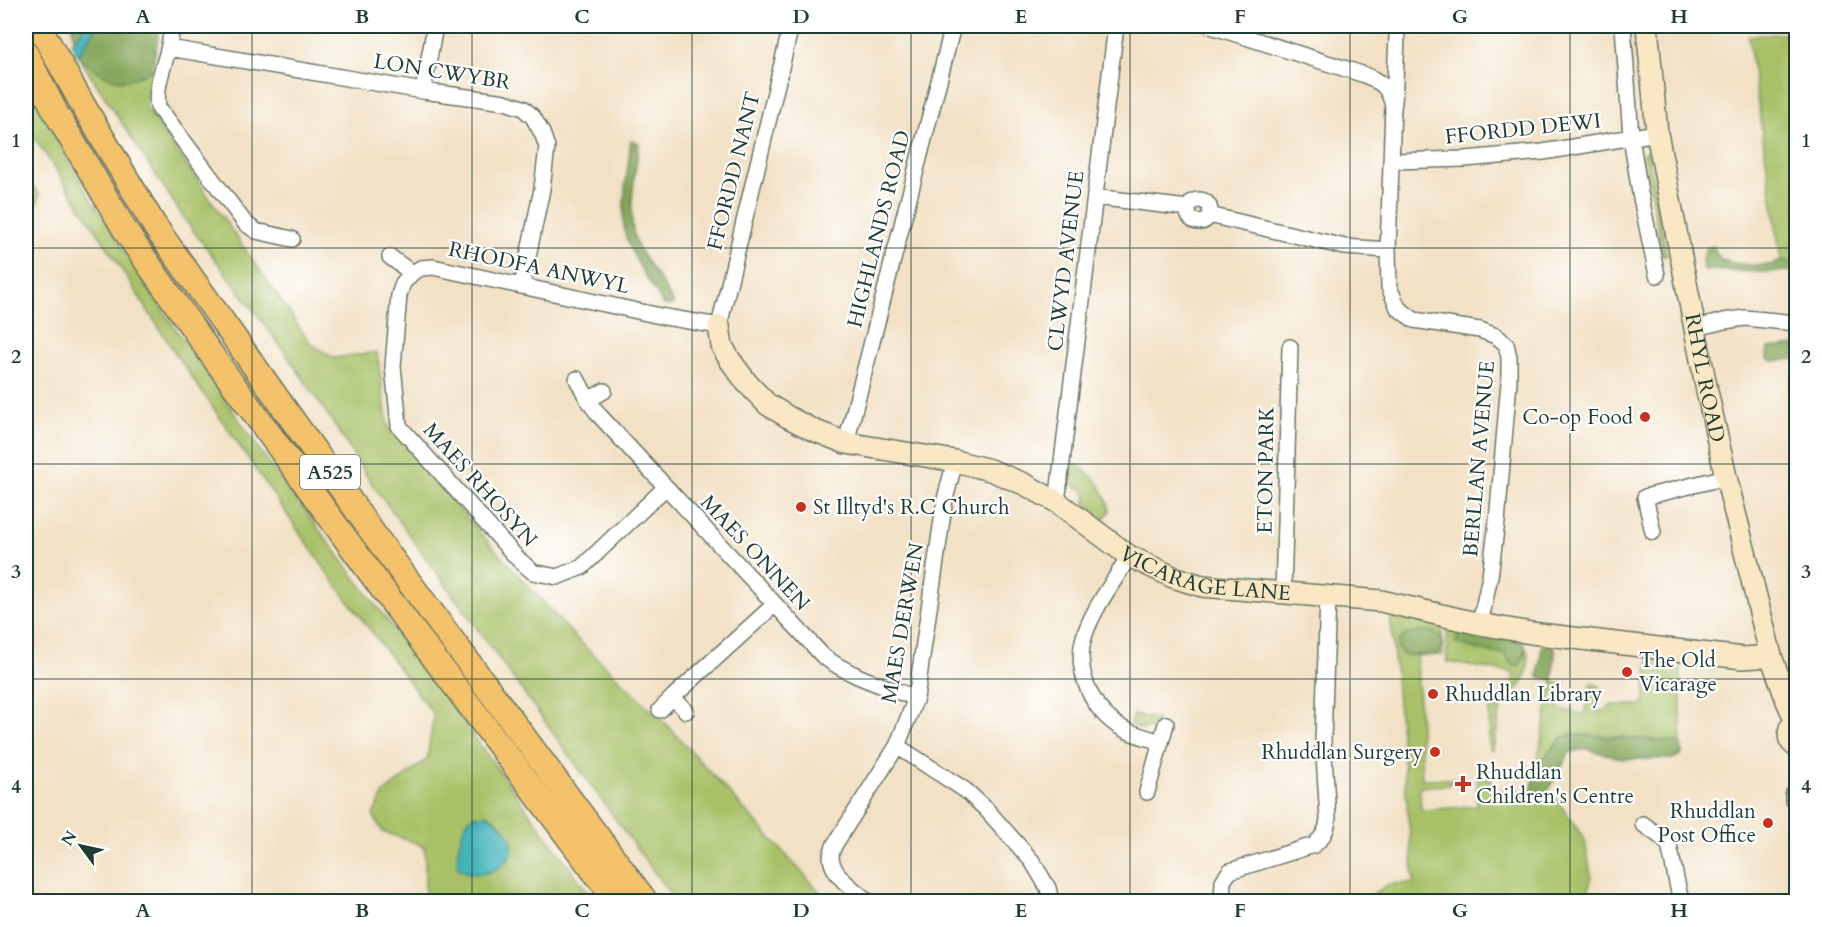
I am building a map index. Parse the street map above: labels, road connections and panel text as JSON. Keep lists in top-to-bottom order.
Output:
{
  "streets": {
    "main road": ["A525"],
    "street": [
      "LON CWYBR",
      "FFORDD DEWI",
      "FFORDD NANT",
      "HIGHLANDS ROAD",
      "CLWYD AVENUE",
      "RHODFA ANWYL",
      "RHYL ROAD",
      "BERLLAN AVENUE",
      "ETON PARK",
      "MAES RHOSYN",
      "MAES ONNEN",
      "VICARAGE LANE",
      "MAES DERWEN"
    ]
  },
  "crossings": [
    ["LON CWYBR", "RHODFA ANWYL"],
    ["FFORDD DEWI", "RHYL ROAD"],
    ["FFORDD DEWI", "BERLLAN AVENUE"],
    ["FFORDD NANT", "RHODFA ANWYL"],
    ["FFORDD NANT", "VICARAGE LANE"],
    ["HIGHLANDS ROAD", "VICARAGE LANE"],
    ["CLWYD AVENUE", "VICARAGE LANE"],
    ["RHODFA ANWYL", "MAES RHOSYN"],
    ["RHODFA ANWYL", "VICARAGE LANE"],
    ["RHYL ROAD", "VICARAGE LANE"],
    ["BERLLAN AVENUE", "VICARAGE LANE"],
    ["ETON PARK", "VICARAGE LANE"],
    ["MAES RHOSYN", "MAES ONNEN"],
    ["MAES ONNEN", "MAES DERWEN"],
    ["VICARAGE LANE", "MAES DERWEN"]
  ],
  "places": {
    "other": [
      "Co-op Food",
      "St Illtyd's R.C Church",
      "The Old Vicarage",
      "Rhuddlan Library",
      "Rhuddlan Surgery",
      "Rhuddlan Post Office"
    ],
    "health": ["Rhuddlan Children's Centre"]
  },
  "north": "top left",
  "grid": {
    "columns": [
      "A",
      "B",
      "C",
      "D",
      "E",
      "F",
      "G",
      "H"
    ],
    "rows": [
      "1",
      "2",
      "3",
      "4"
    ]
  }
}
